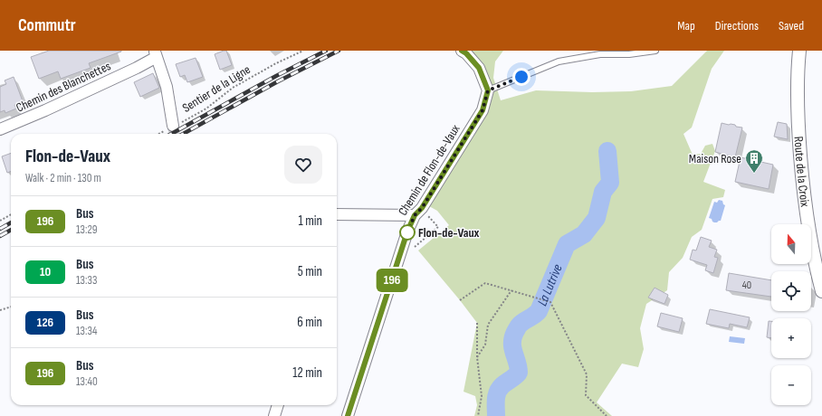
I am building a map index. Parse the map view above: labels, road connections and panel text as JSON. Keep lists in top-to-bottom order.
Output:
{
  "streets": {
    "street": ["Chemin des Blanchettes", "Chemin de Flon-de-Vaux", "Route de la Croix"],
    "path": ["Sentier de la Ligne"]
  },
  "water": ["La Lutrive"],
  "places": {
    "building": ["Maison Rose"],
    "other": ["Flon-de-Vaux"]
  },
  "lines": ["bus line 196"],
  "house_numbers": ["40"],
  "north": "top",
  "page": {
    "header": "Commutr",
    "nav": ["Map", "Directions", "Saved"],
    "on_map": "196",
    "heading": ["Flon-de-Vaux", "Walk · 2 min · 130 m"],
    "list": [
      {
        "mark": "196",
        "name": "Bus",
        "note": "13:29",
        "value": "1 min"
      },
      {
        "mark": "10",
        "name": "Bus",
        "note": "13:33",
        "value": "5 min"
      },
      {
        "mark": "126",
        "name": "Bus",
        "note": "13:34",
        "value": "6 min"
      },
      {
        "mark": "196",
        "name": "Bus",
        "note": "13:40",
        "value": "12 min"
      }
    ],
    "map_buttons": ["+", "−"]
  }
}
